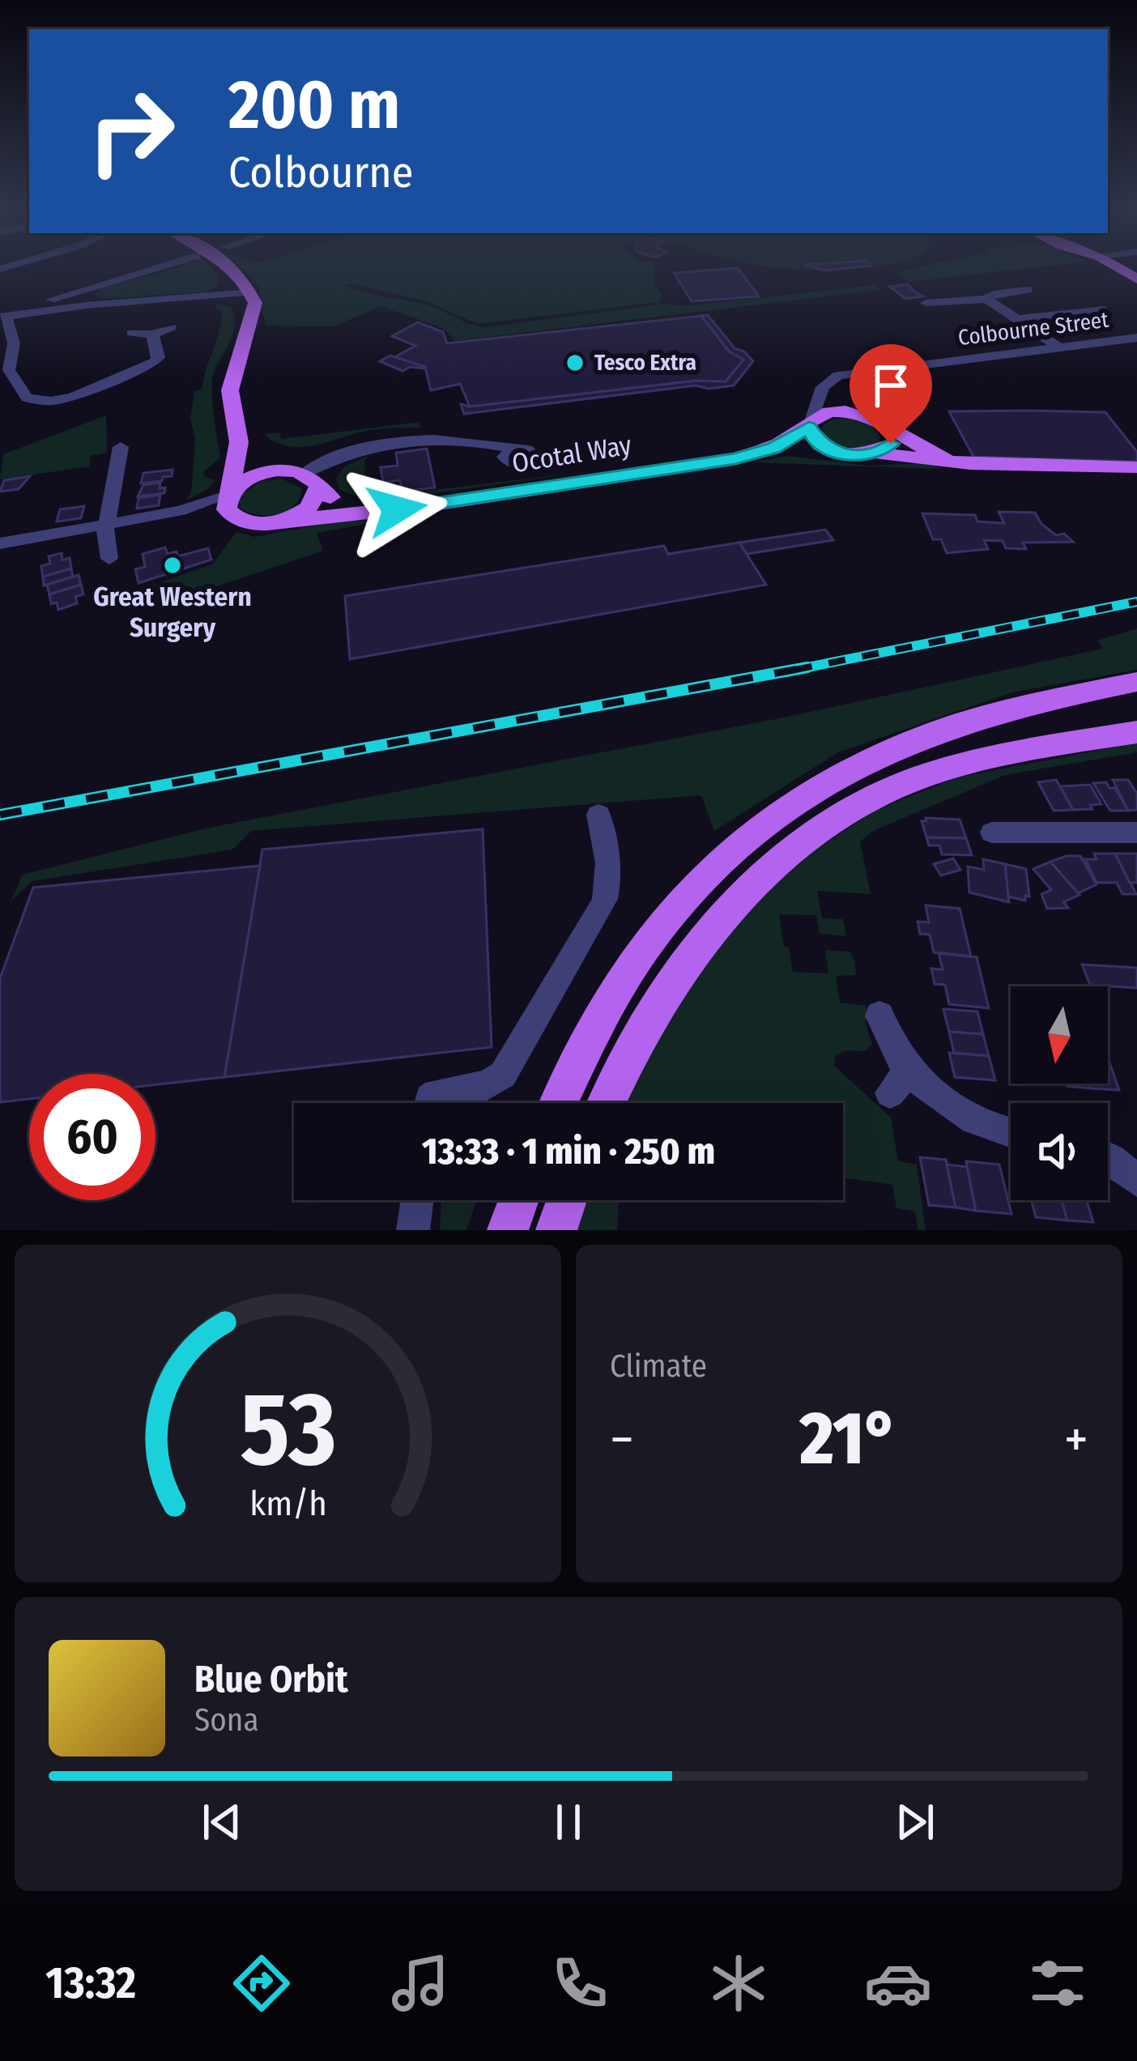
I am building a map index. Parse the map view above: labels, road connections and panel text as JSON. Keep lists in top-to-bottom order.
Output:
{
  "streets": {
    "main road": ["Ocotal Way"],
    "street": ["Colbourne Street"]
  },
  "places": ["Tesco Extra", "Great Western Surgery"],
  "north": "bottom",
  "page": {
    "turn": ["200 m", "Colbourne"],
    "limit": "60",
    "trip": "13:33 · 1 min · 250 m",
    "tile": "Climate",
    "heat": ["−", "21°", "+"],
    "song": ["Blue Orbit", "Sona"],
    "tabs": "13:32",
    "gauge": ["53", "km/h"]
  }
}
